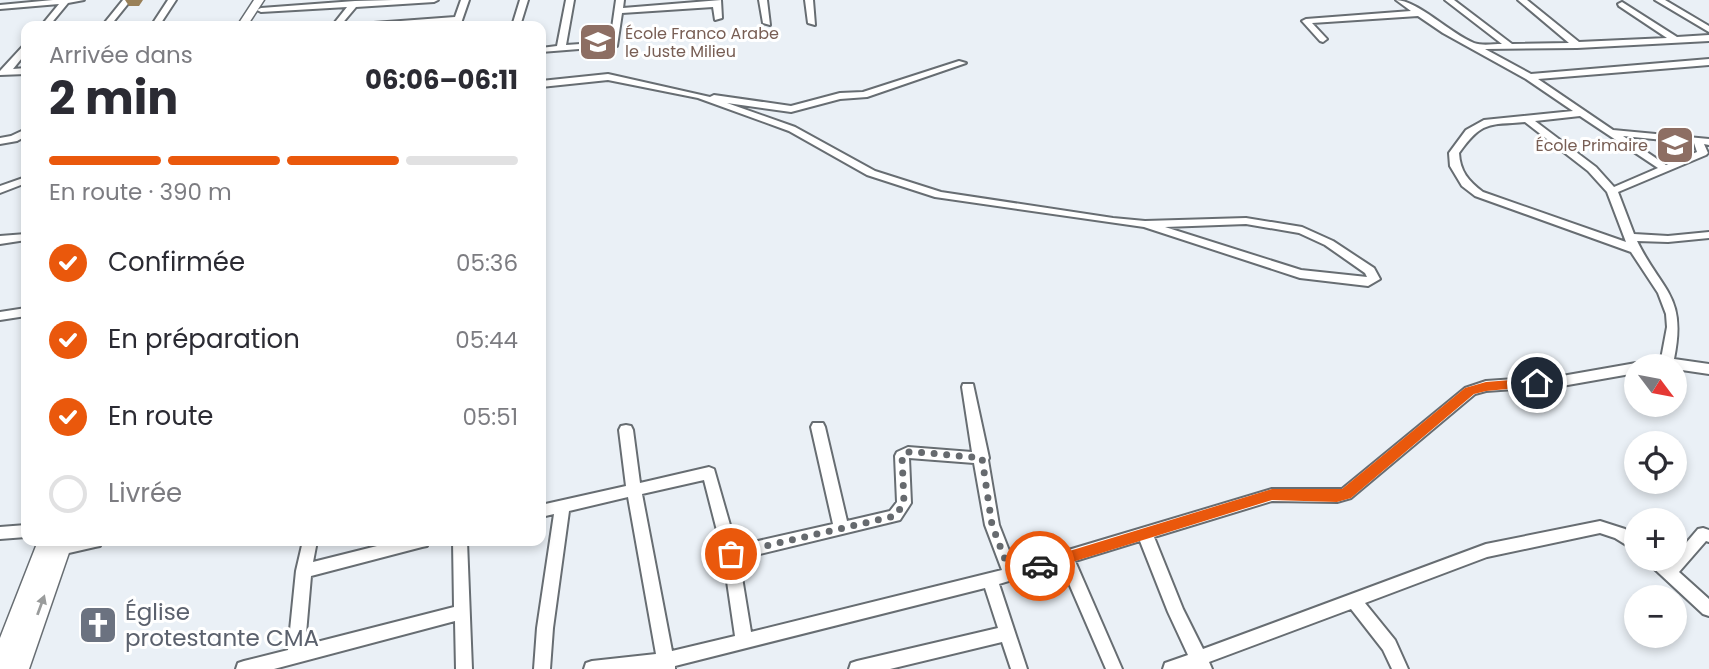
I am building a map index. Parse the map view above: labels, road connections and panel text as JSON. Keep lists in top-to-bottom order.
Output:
{
  "places": {
    "school or university": ["École Franco Arabe le Juste Milieu", "École Primaire"],
    "church": ["Église protestante CMA"]
  },
  "north": "bottom right",
  "page": {
    "heading": ["2 min", "Arrivée dans", "06:06–06:11"],
    "bar": "En route · 390 m",
    "list": [
      ["Confirmée", "05:36"],
      ["En préparation", "05:44"],
      ["En route", "05:51"],
      "Livrée"
    ],
    "map_buttons": ["+", "−"]
  }
}
